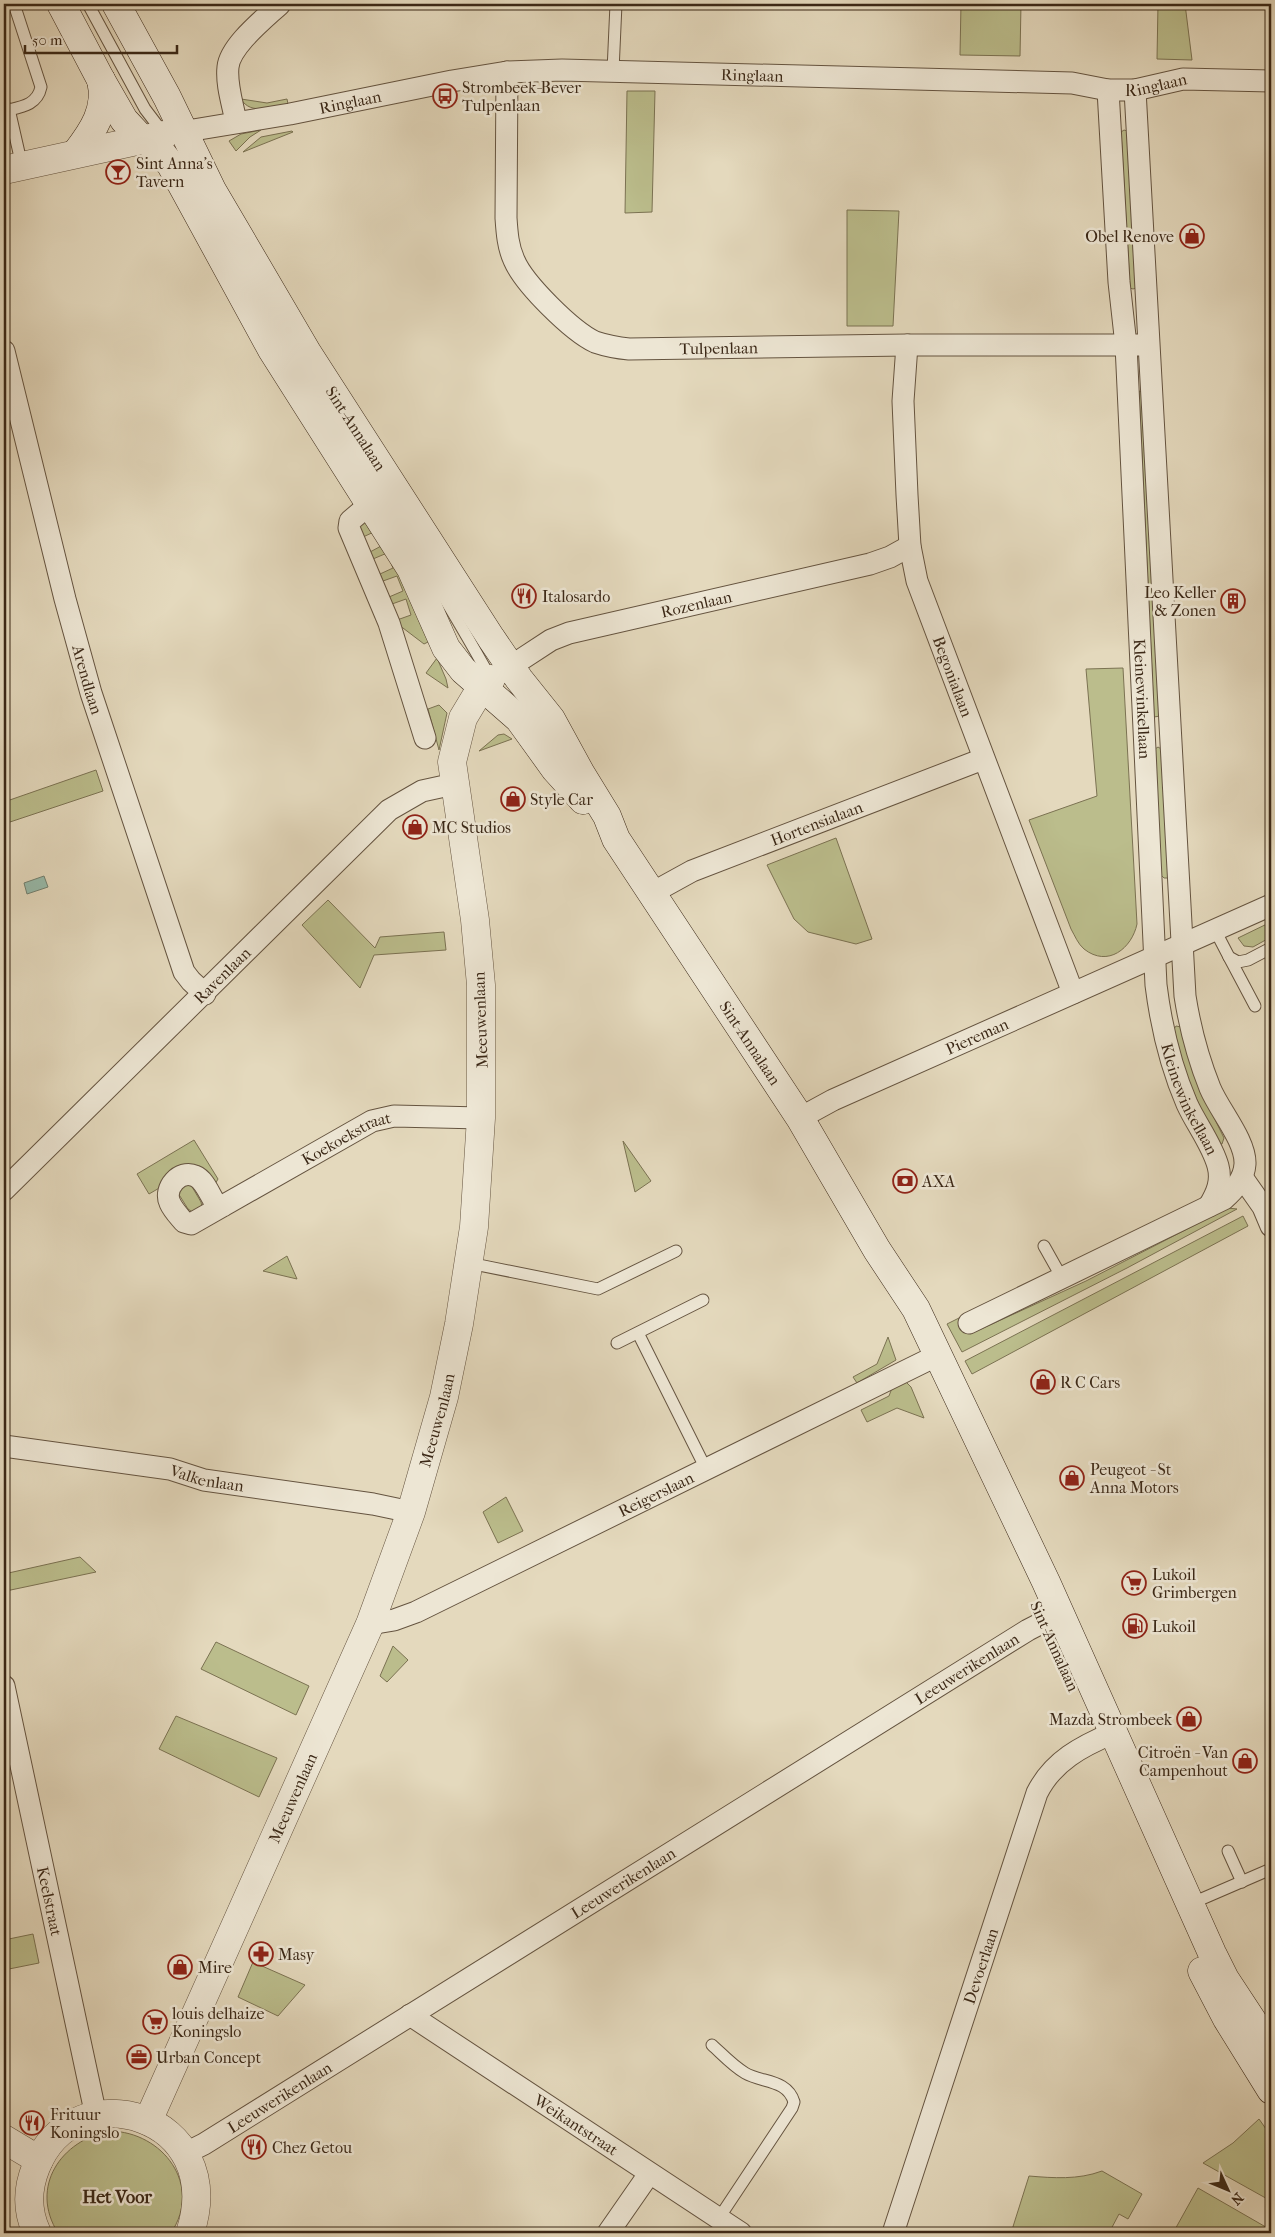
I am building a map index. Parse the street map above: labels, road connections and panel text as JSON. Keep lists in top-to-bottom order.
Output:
{
  "streets": {
    "main road": ["Sint-Annalaan", "Meeuwenlaan"],
    "street": [
      "Ringlaan",
      "Tulpenlaan",
      "Rozenlaan",
      "Begonialaan",
      "Arendlaan",
      "Kleinewinkellaan",
      "Hortensialaan",
      "Ravenlaan",
      "Piereman",
      "Koekoekstraat",
      "Valkenlaan",
      "Reigerslaan",
      "Leeuwerikenlaan",
      "Keelstraat",
      "Devoerlaan",
      "Weikantstraat"
    ]
  },
  "crossings": [
    ["Ringlaan", "Tulpenlaan"],
    ["Ringlaan", "Sint-Annalaan"],
    ["Ringlaan", "Kleinewinkellaan"],
    ["Tulpenlaan", "Begonialaan"],
    ["Tulpenlaan", "Kleinewinkellaan"],
    ["Sint-Annalaan", "Rozenlaan"],
    ["Sint-Annalaan", "Hortensialaan"],
    ["Sint-Annalaan", "Meeuwenlaan"],
    ["Sint-Annalaan", "Piereman"],
    ["Sint-Annalaan", "Reigerslaan"],
    ["Sint-Annalaan", "Leeuwerikenlaan"],
    ["Sint-Annalaan", "Devoerlaan"],
    ["Rozenlaan", "Begonialaan"],
    ["Rozenlaan", "Meeuwenlaan"],
    ["Begonialaan", "Hortensialaan"],
    ["Begonialaan", "Piereman"],
    ["Arendlaan", "Ravenlaan"],
    ["Kleinewinkellaan", "Piereman"],
    ["Ravenlaan", "Meeuwenlaan"],
    ["Meeuwenlaan", "Koekoekstraat"],
    ["Meeuwenlaan", "Valkenlaan"],
    ["Meeuwenlaan", "Reigerslaan"],
    ["Leeuwerikenlaan", "Weikantstraat"]
  ],
  "districts": ["Het Voor"],
  "places": {
    "bus stop": ["Strombeek-Bever Tulpenlaan"],
    "bar": ["Sint Anna's Tavern"],
    "shop": [
      "Obel Renove",
      "Style Car",
      "MC Studios",
      "R C Cars",
      "Peugeot - St Anna Motors",
      "Mazda Strombeek",
      "Citroën - Van Campenhout",
      "Mire"
    ],
    "restaurant": ["Italosardo", "Frituur Koningslo", "Chez Getou"],
    "building": ["Leo Keller & Zonen"],
    "bank": ["AXA"],
    "supermarket": ["Lukoil Grimbergen", "louis delhaize Koningslo"],
    "fuel station": ["Lukoil"],
    "pharmacy": ["Masy"],
    "office": ["Urban Concept"]
  },
  "scale_bar": "50 m",
  "north": "bottom right"
}
